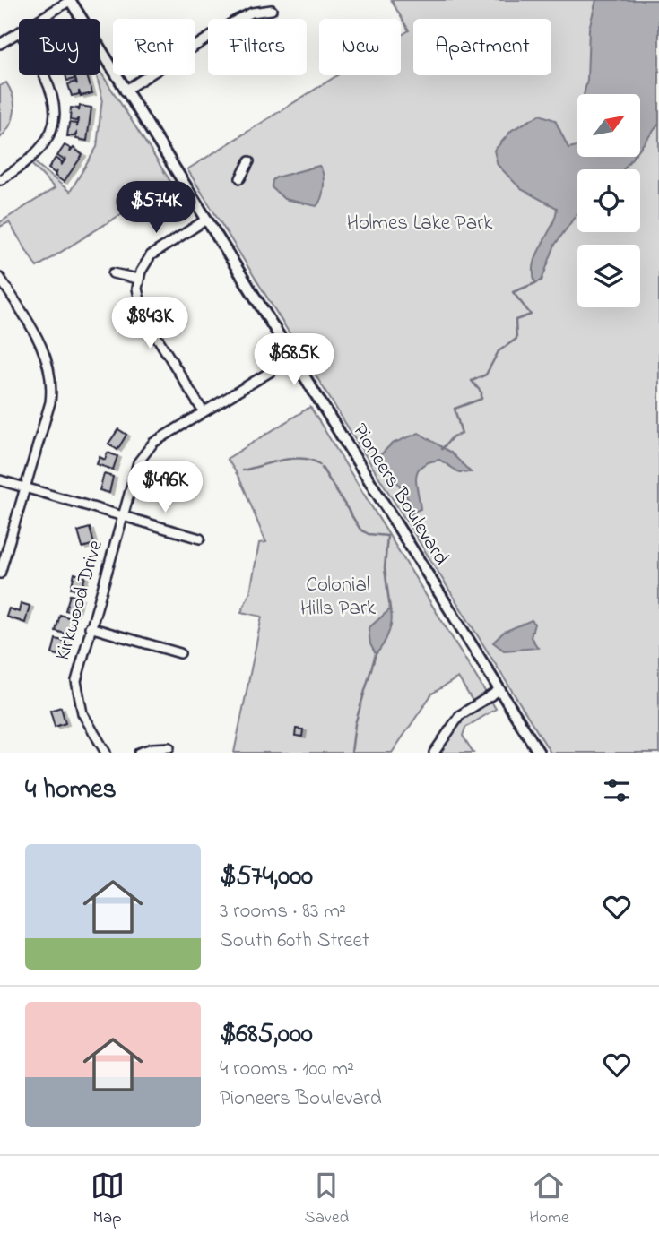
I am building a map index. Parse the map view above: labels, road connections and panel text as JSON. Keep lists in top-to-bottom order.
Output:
{
  "streets": {
    "main road": ["Pioneers Boulevard"],
    "street": ["Kirkwood Drive"]
  },
  "crossings": [
    ["Pioneers Boulevard", "Kirkwood Drive"]
  ],
  "parks": ["Holmes Lake Park", "Colonial Hills Park"],
  "north": "top right",
  "page": {
    "chip": [
      "Buy",
      "Rent",
      "Filters",
      "New",
      "Apartment"
    ],
    "price": [
      "$574K",
      "$843K",
      "$685K",
      "$496K"
    ],
    "heading": "4 homes",
    "list": [
      {
        "name": "$574,000",
        "note": "3 rooms · 83 m² · South 60th Street"
      },
      {
        "name": "$685,000",
        "note": "4 rooms · 100 m² · Pioneers Boulevard"
      }
    ],
    "tabs": ["Map", "Saved", "Home"]
  }
}
